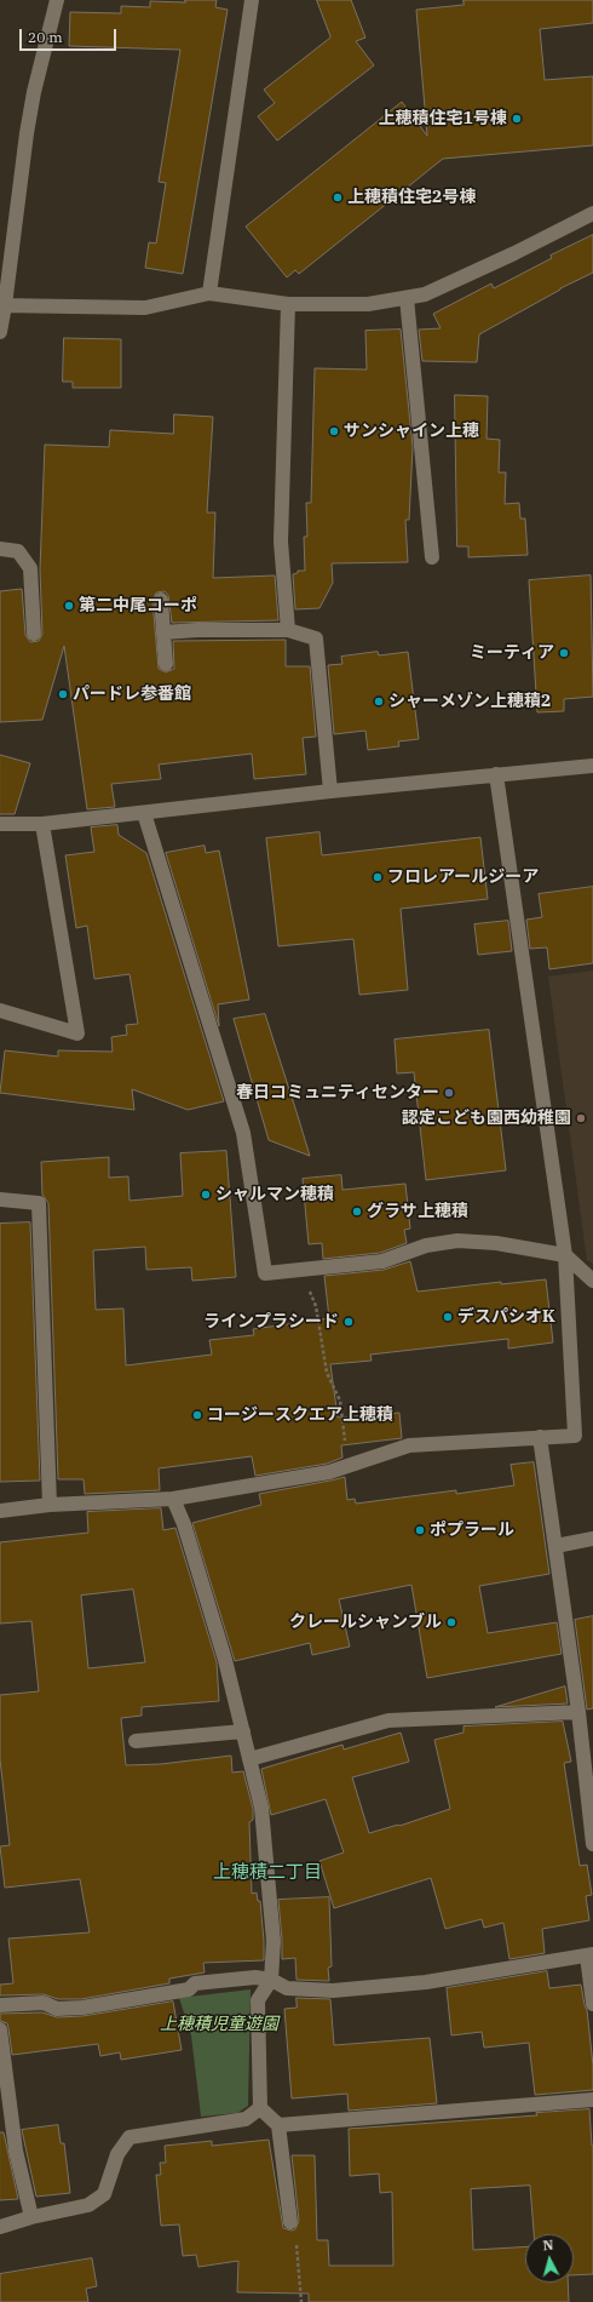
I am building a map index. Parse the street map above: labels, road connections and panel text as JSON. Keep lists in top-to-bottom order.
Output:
{
  "districts": ["上穂積二丁目"],
  "parks": ["上穂積児童遊園"],
  "places": [
    "上穂積住宅1号棟",
    "上穂積住宅2号棟",
    "サンシャイン上穂",
    "第二中尾コーポ",
    "ミーティア",
    "パードレ参番館",
    "シャーメゾン上穂積2",
    "フロレアールジーア",
    "春日コミュニティセンター",
    "認定こども園西幼稚園",
    "シャルマン穂積",
    "グラサ上穂積",
    "デスパシオK",
    "ラインプラシード",
    "コージースクエア上穂積",
    "ポプラール",
    "クレールシャンブル"
  ],
  "scale_bar": "20 m",
  "north": "top"
}
